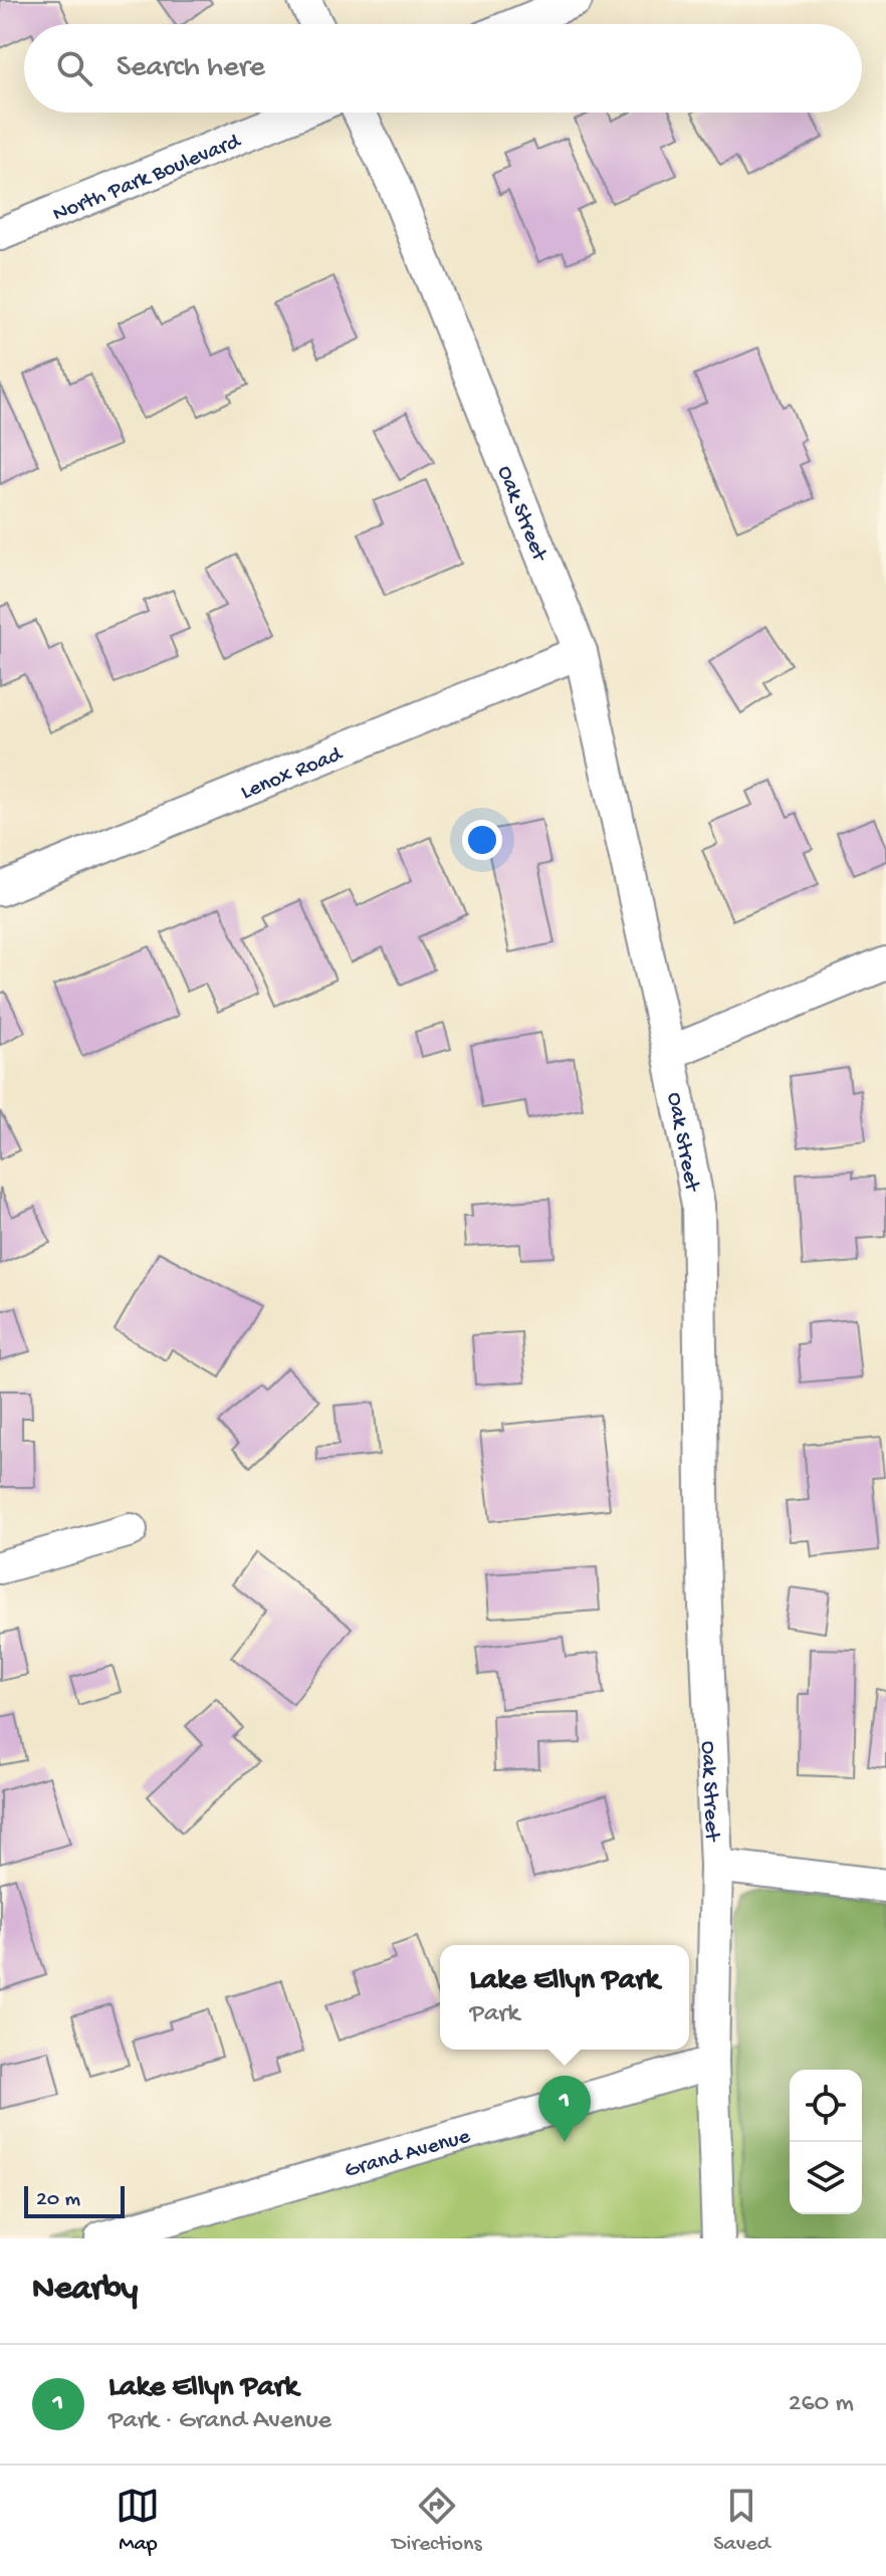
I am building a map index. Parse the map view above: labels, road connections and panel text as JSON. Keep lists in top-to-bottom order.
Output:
{
  "streets": {
    "street": [
      "North Park Boulevard",
      "Oak Street",
      "Lenox Road",
      "Grand Avenue"
    ]
  },
  "crossings": [
    ["Oak Street", "Lenox Road"],
    ["Oak Street", "Grand Avenue"]
  ],
  "scale_bar": "20 m",
  "page": {
    "search": "Search here",
    "popup": ["Lake Ellyn Park", "Park"],
    "pins": "1",
    "scale": "20 m",
    "heading": "Nearby",
    "list": [
      {
        "mark": "1",
        "name": "Lake Ellyn Park",
        "note": "Park · Grand Avenue",
        "value": "260 m"
      }
    ],
    "nav": ["Map", "Directions", "Saved"]
  }
}
